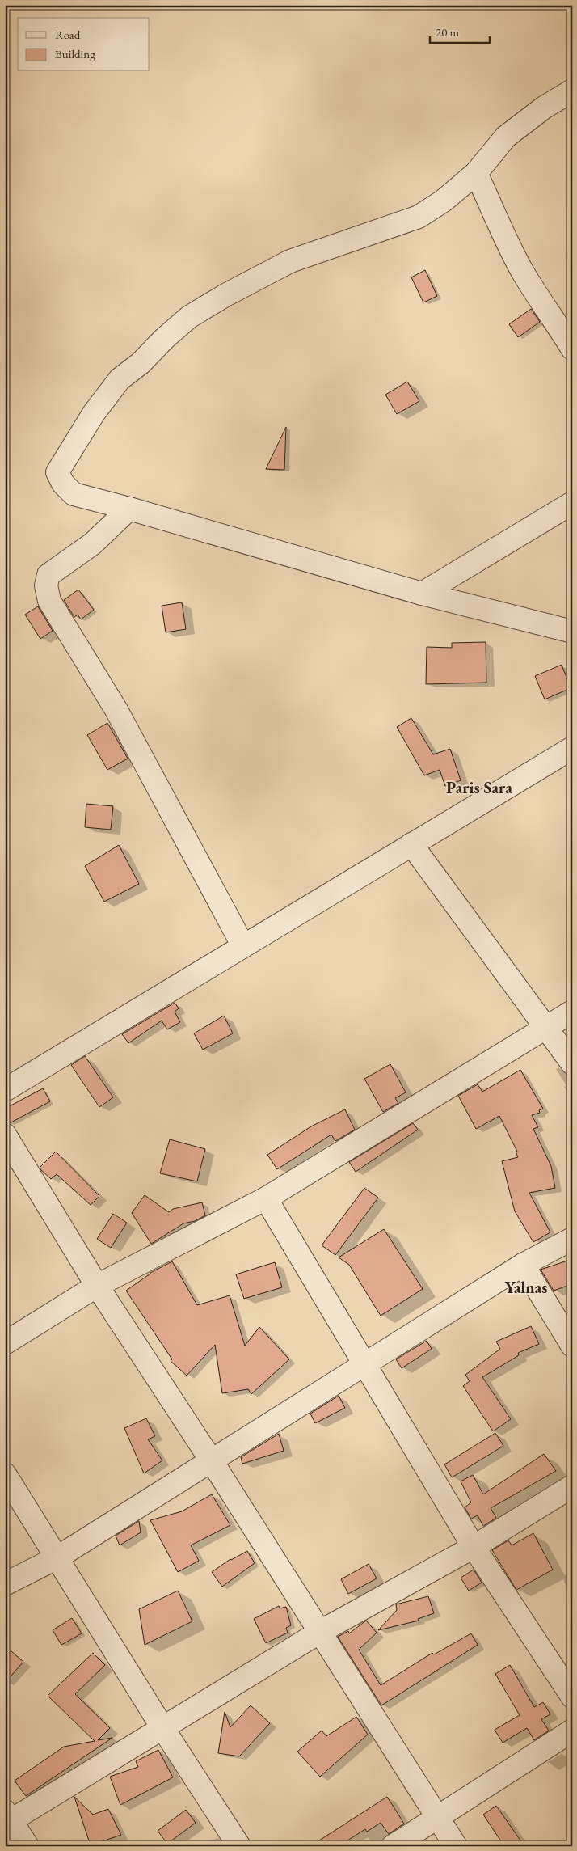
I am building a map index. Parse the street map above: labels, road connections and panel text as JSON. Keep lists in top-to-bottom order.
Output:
{
  "districts": ["Paris Sara", "Yalnas"],
  "legend": ["Road", "Building"],
  "scale_bar": "20 m"
}
